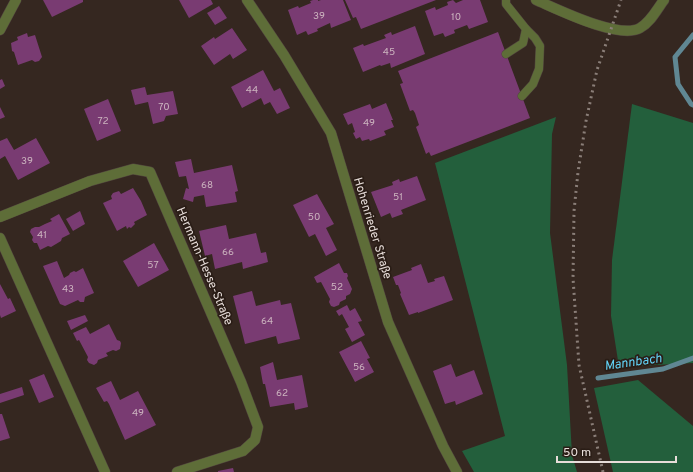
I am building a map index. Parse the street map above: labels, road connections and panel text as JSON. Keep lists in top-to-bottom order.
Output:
{
  "streets": {
    "street": ["Hohenrieder Straße", "Hermann-Hesse-Straße"]
  },
  "water": ["Mannbach"],
  "house_numbers": [
    "39",
    "10",
    "45",
    "44",
    "70",
    "72",
    "49",
    "39",
    "68",
    "51",
    "50",
    "41",
    "66",
    "57",
    "52",
    "43",
    "64",
    "56",
    "62",
    "49"
  ],
  "scale_bar": "50 m"
}
